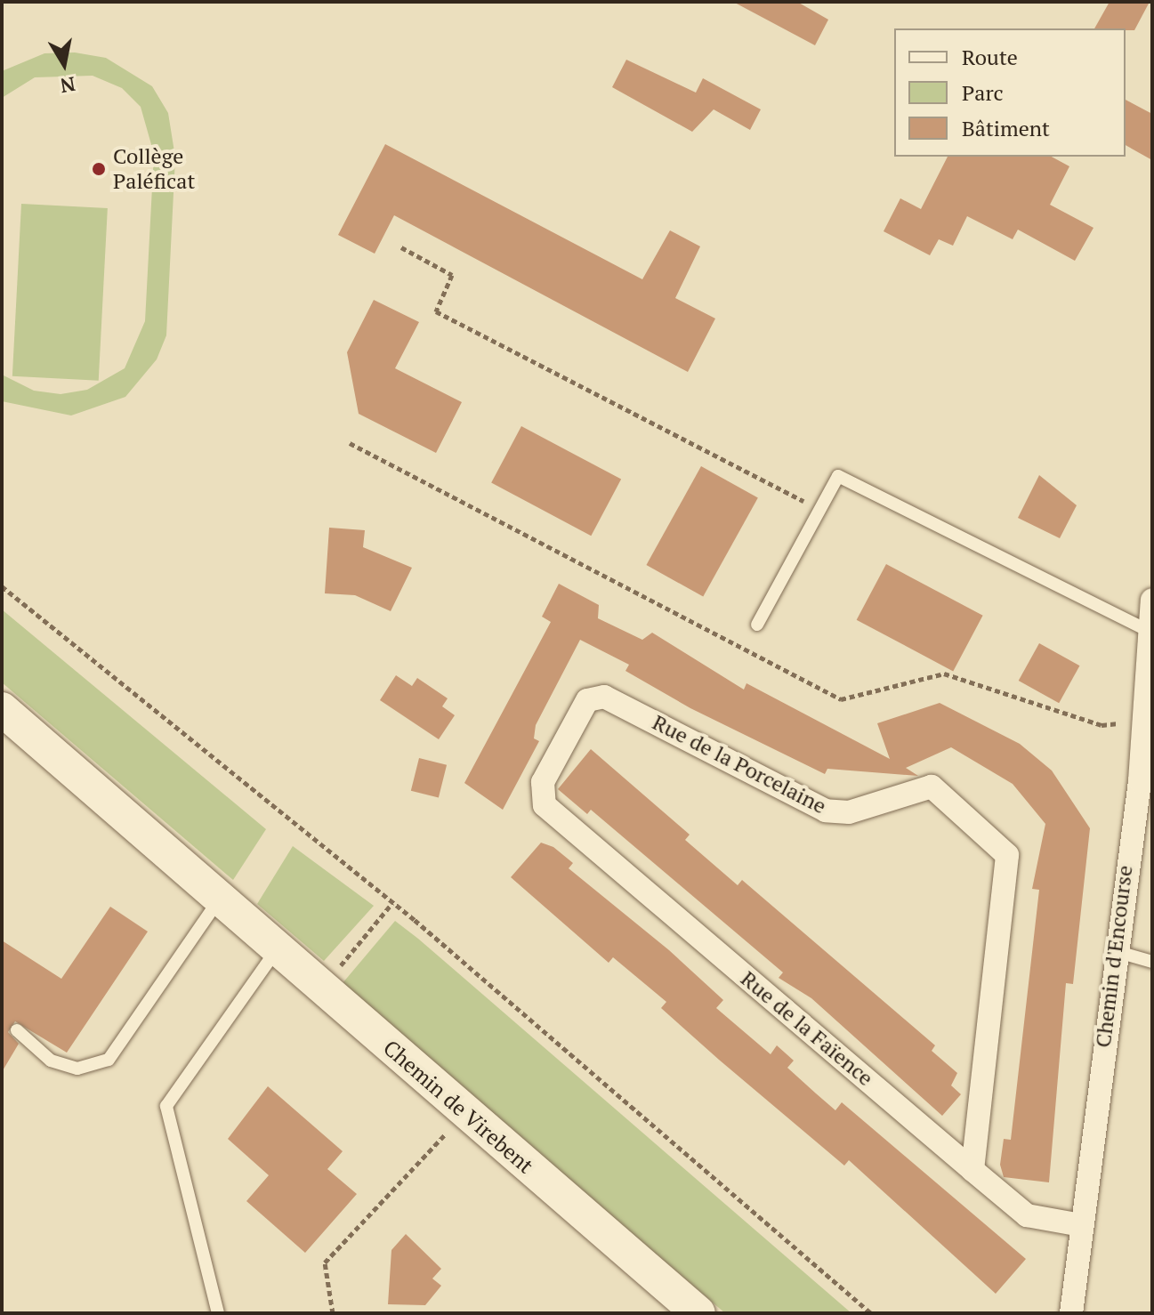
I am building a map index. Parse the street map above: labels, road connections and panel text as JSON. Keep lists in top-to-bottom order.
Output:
{
  "streets": {
    "street": [
      "Rue de la Porcelaine",
      "Chemin d'Encourse",
      "Rue de la Faïence",
      "Chemin de Virebent"
    ]
  },
  "crossings": [
    ["Rue de la Porcelaine", "Rue de la Faïence"],
    ["Chemin d'Encourse", "Rue de la Faïence"]
  ],
  "places": ["Collège Paléficat"],
  "legend": ["Route", "Parc", "Bâtiment"],
  "north": "bottom"
}
